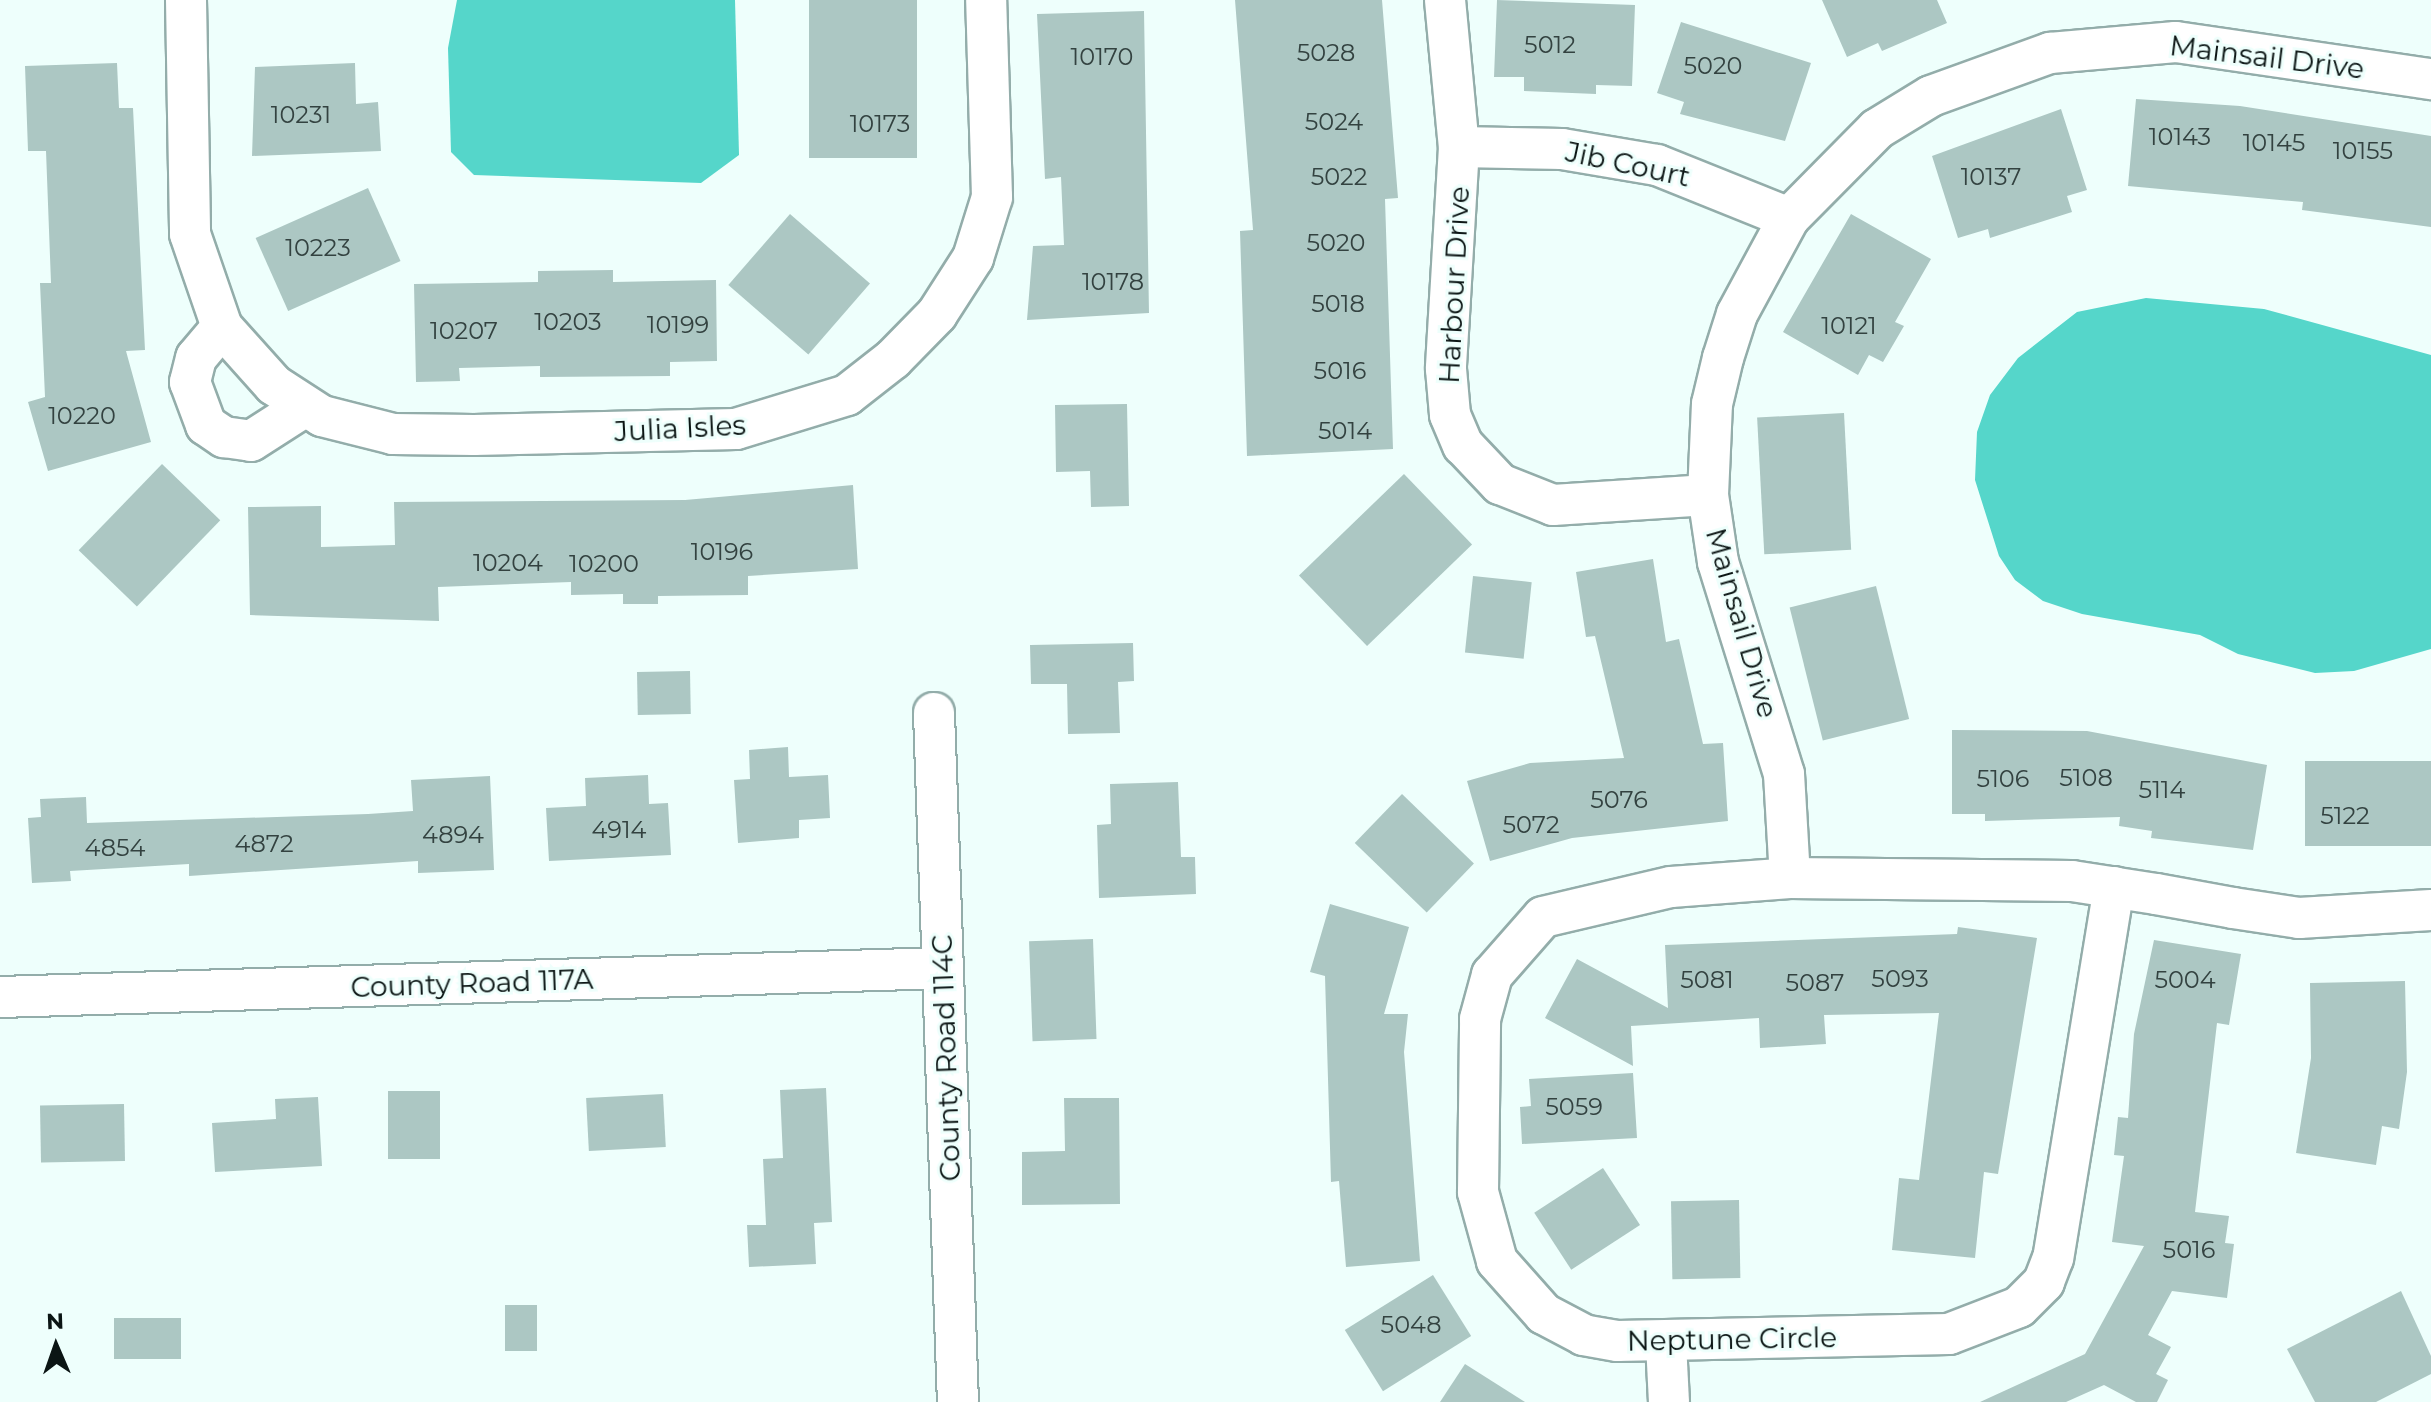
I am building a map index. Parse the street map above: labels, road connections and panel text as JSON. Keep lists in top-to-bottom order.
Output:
{
  "streets": {
    "street": [
      "Mainsail Drive",
      "Jib Court",
      "Harbour Drive",
      "Julia Isles",
      "County Road 117A",
      "County Road 114C",
      "Neptune Circle"
    ]
  },
  "crossings": [
    ["Mainsail Drive", "Jib Court"],
    ["Mainsail Drive", "Harbour Drive"],
    ["Mainsail Drive", "Neptune Circle"],
    ["Jib Court", "Harbour Drive"],
    ["County Road 117A", "County Road 114C"]
  ],
  "house_numbers": [
    "5012",
    "5028",
    "10170",
    "5020",
    "10231",
    "5024",
    "10173",
    "10143",
    "10145",
    "10155",
    "5022",
    "10137",
    "5020",
    "10223",
    "10178",
    "5018",
    "10203",
    "10199",
    "10121",
    "10207",
    "5016",
    "10220",
    "5014",
    "10196",
    "10204",
    "10200",
    "5108",
    "5106",
    "5114",
    "5076",
    "5122",
    "5072",
    "4914",
    "4894",
    "4872",
    "4854",
    "5093",
    "5081",
    "5004",
    "5087",
    "5059",
    "5016",
    "5048"
  ],
  "north": "top"
}
